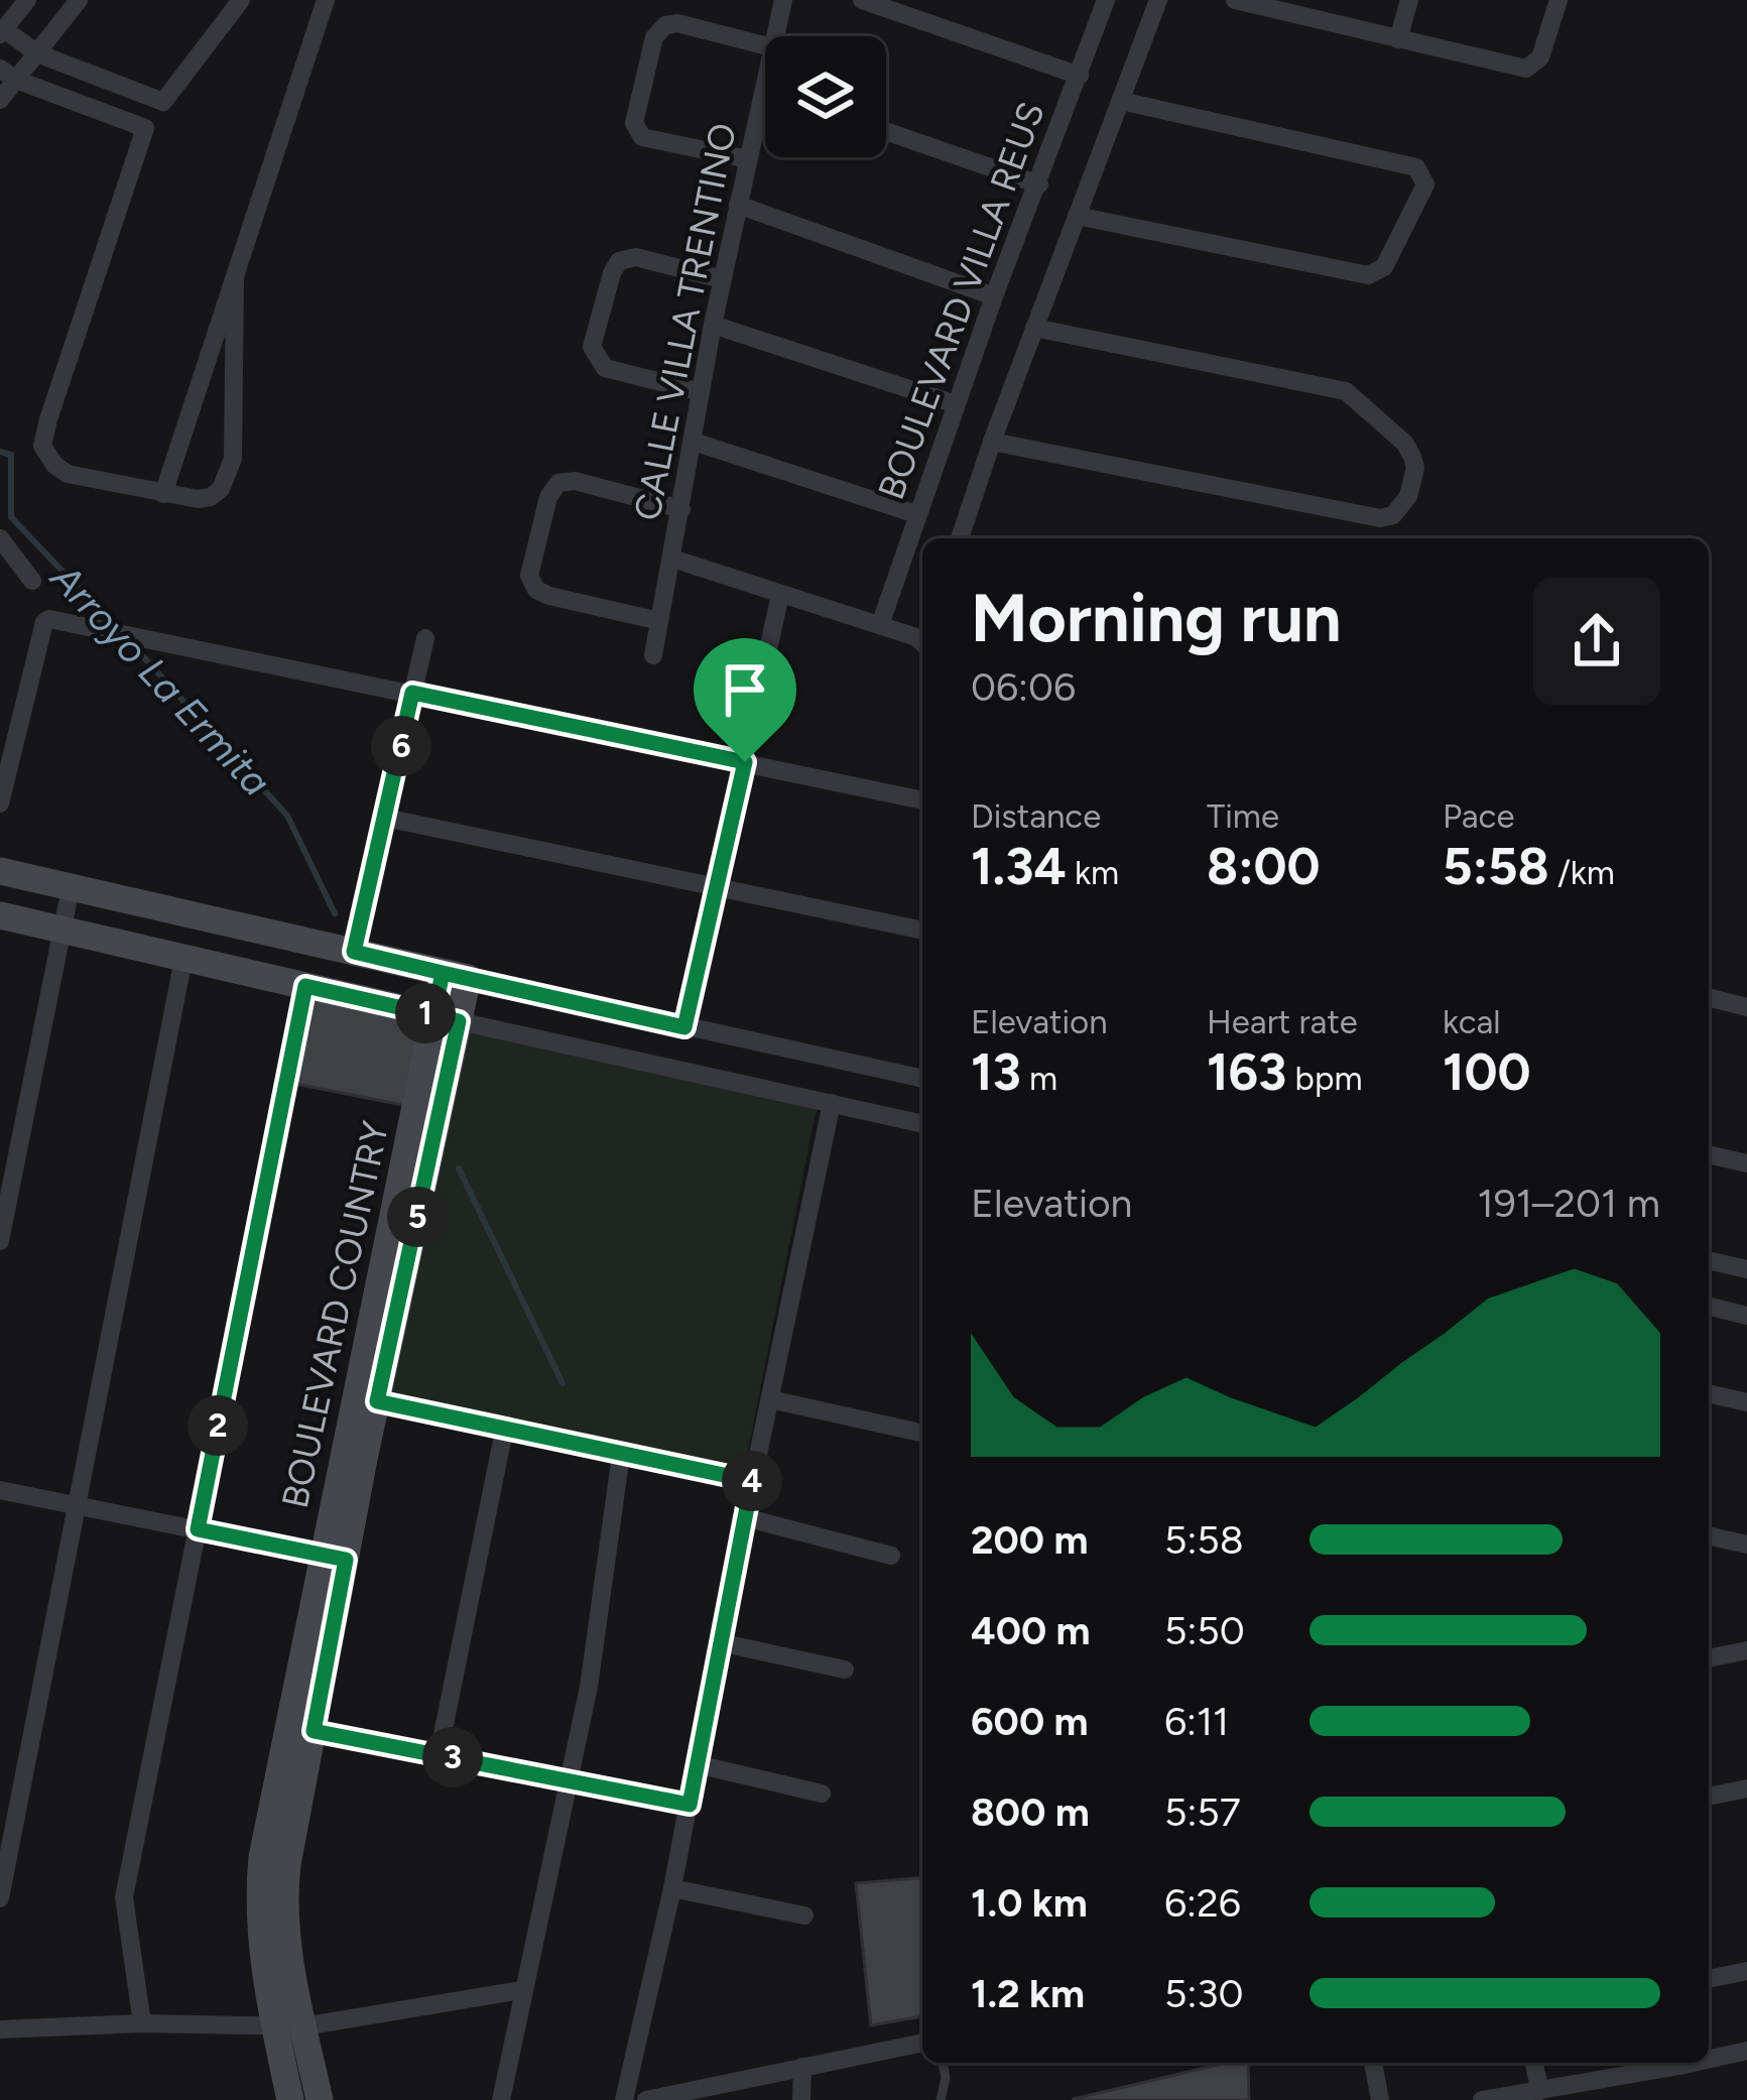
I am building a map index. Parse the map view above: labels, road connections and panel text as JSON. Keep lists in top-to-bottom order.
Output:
{
  "streets": {
    "street": ["BOULEVARD VILLA REUS", "CALLE VILLA TRENTINO", "BOULEVARD COUNTRY"]
  },
  "water": ["Arroyo La Ermita"],
  "page": {
    "heading": ["Morning run", "06:06"],
    "pins": [
      "6",
      "1",
      "5",
      "2",
      "4",
      "3"
    ],
    "stats": [
      ["Distance", "1.34 km"],
      ["Time", "8:00"],
      ["Pace", "5:58 /km"],
      ["Elevation", "13 m"],
      ["Heart rate", "163 bpm"],
      ["kcal", "100"]
    ],
    "chart": ["Elevation", "191–201 m"],
    "list": [
      {
        "name": "200 m",
        "note": "5:58"
      },
      {
        "name": "400 m",
        "note": "5:50"
      },
      {
        "name": "600 m",
        "note": "6:11"
      },
      {
        "name": "800 m",
        "note": "5:57"
      },
      {
        "name": "1.0 km",
        "note": "6:26"
      },
      {
        "name": "1.2 km",
        "note": "5:30"
      }
    ]
  }
}
